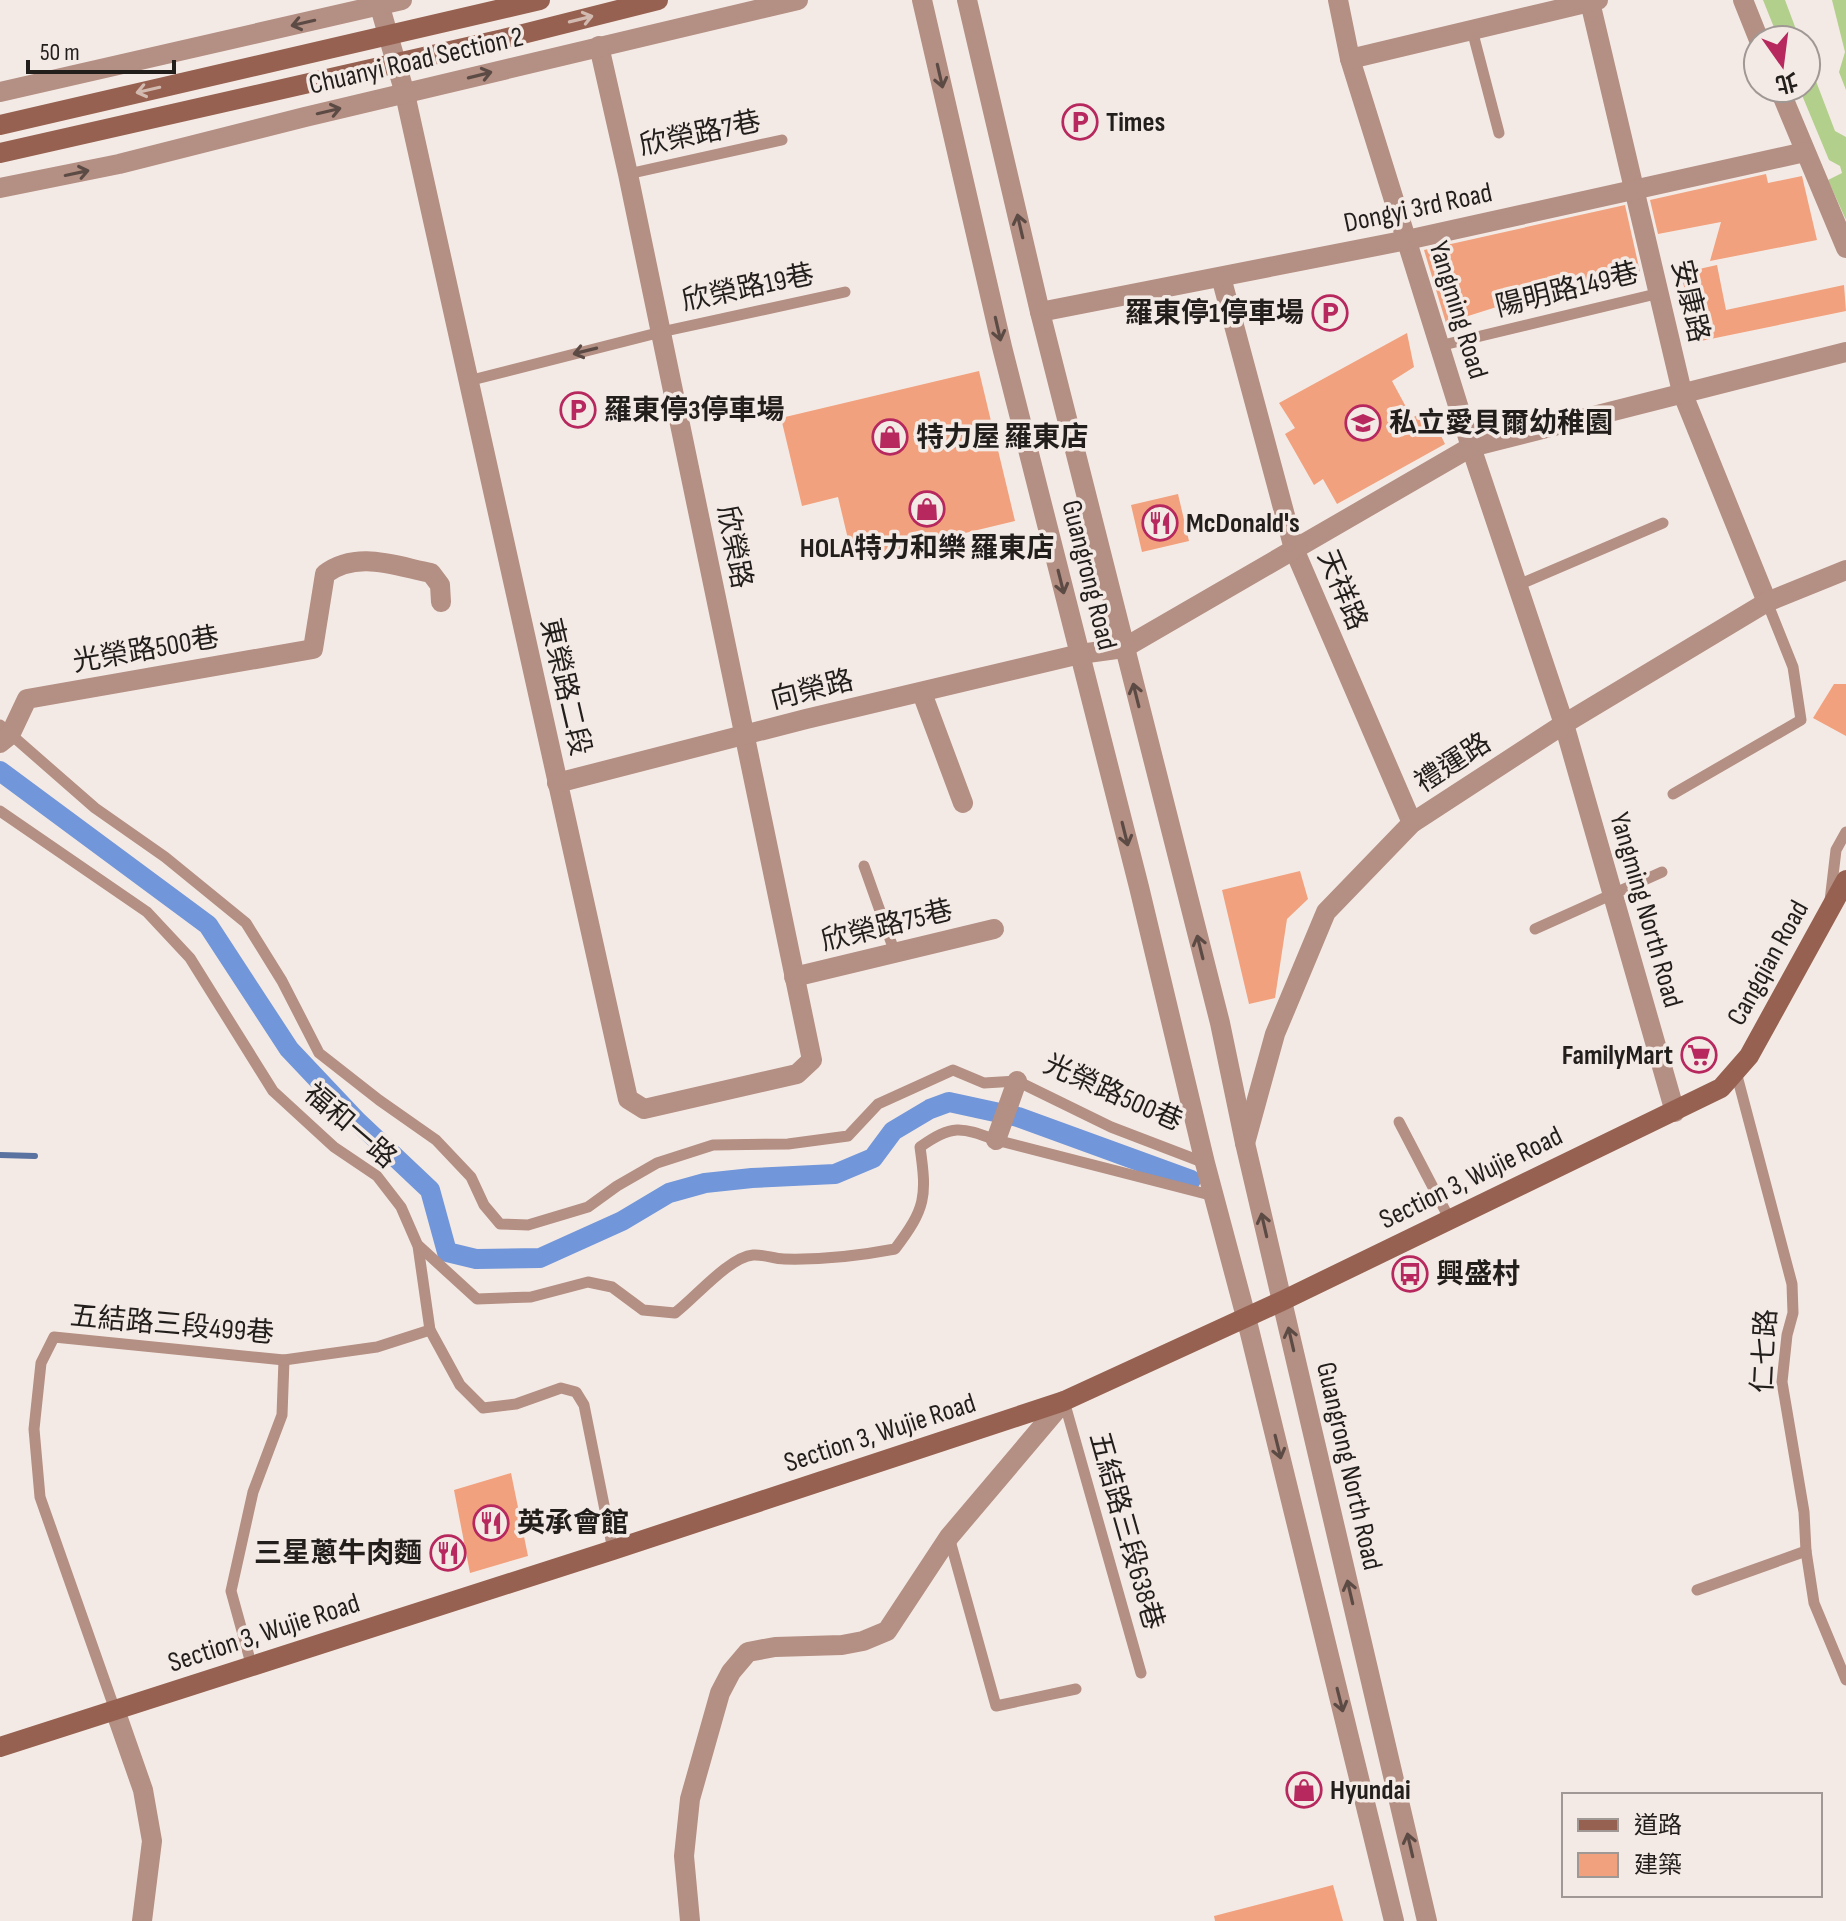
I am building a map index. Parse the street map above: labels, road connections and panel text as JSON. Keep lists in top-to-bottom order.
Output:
{
  "streets": {
    "main road": ["Chuanyi Road Section 2", "Cangqian Road", "Section 3, Wujie Road"],
    "street": [
      "Dongyi 3rd Road",
      "安康路",
      "Yangming Road",
      "欣榮路",
      "Guangrong Road",
      "天祥路",
      "光榮路500巷",
      "東榮路二段",
      "向榮路",
      "禮運路",
      "Yangming North Road",
      "欣榮路75巷",
      "Guangrong North Road"
    ],
    "lane": [
      "欣榮路7巷",
      "欣榮路19巷",
      "陽明路149巷",
      "福和一路",
      "五結路三段499巷",
      "仁七路",
      "五結路三段638巷"
    ]
  },
  "crossings": [
    ["Chuanyi Road Section 2", "欣榮路"],
    ["Chuanyi Road Section 2", "東榮路二段"],
    ["欣榮路7巷", "欣榮路"],
    ["Dongyi 3rd Road", "安康路"],
    ["Dongyi 3rd Road", "Yangming Road"],
    ["Dongyi 3rd Road", "Guangrong Road"],
    ["Dongyi 3rd Road", "天祥路"],
    ["欣榮路19巷", "欣榮路"],
    ["欣榮路19巷", "東榮路二段"],
    ["陽明路149巷", "安康路"],
    ["陽明路149巷", "Yangming Road"],
    ["安康路", "禮運路"],
    ["Yangming Road", "禮運路"],
    ["Yangming Road", "Yangming North Road"],
    ["欣榮路", "東榮路二段"],
    ["欣榮路", "向榮路"],
    ["欣榮路", "欣榮路75巷"],
    ["Guangrong Road", "光榮路500巷"],
    ["Guangrong Road", "向榮路"],
    ["Guangrong Road", "Guangrong North Road"],
    ["天祥路", "禮運路"],
    ["東榮路二段", "向榮路"],
    ["禮運路", "Yangming North Road"],
    ["禮運路", "Guangrong North Road"],
    ["Yangming North Road", "Section 3, Wujie Road"],
    ["Cangqian Road", "Section 3, Wujie Road"],
    ["Cangqian Road", "仁七路"],
    ["福和一路", "Section 3, Wujie Road"],
    ["福和一路", "五結路三段499巷"],
    ["Section 3, Wujie Road", "五結路三段499巷"],
    ["Section 3, Wujie Road", "仁七路"],
    ["Section 3, Wujie Road", "Guangrong North Road"],
    ["Section 3, Wujie Road", "五結路三段638巷"]
  ],
  "one_way": ["欣榮路19巷"],
  "places": {
    "parking": ["Times", "羅東停1停車場", "羅東停3停車場"],
    "school or university": ["私立愛貝爾幼稚園"],
    "shop": ["特力屋 羅東店", "HOLA特力和樂 羅東店", "Hyundai"],
    "restaurant": ["McDonald's", "英承會館", "三星蔥牛肉麵"],
    "supermarket": ["FamilyMart"],
    "bus stop": ["興盛村"]
  },
  "legend": ["道路", "建築"],
  "scale_bar": "50 m",
  "north": "bottom"
}
